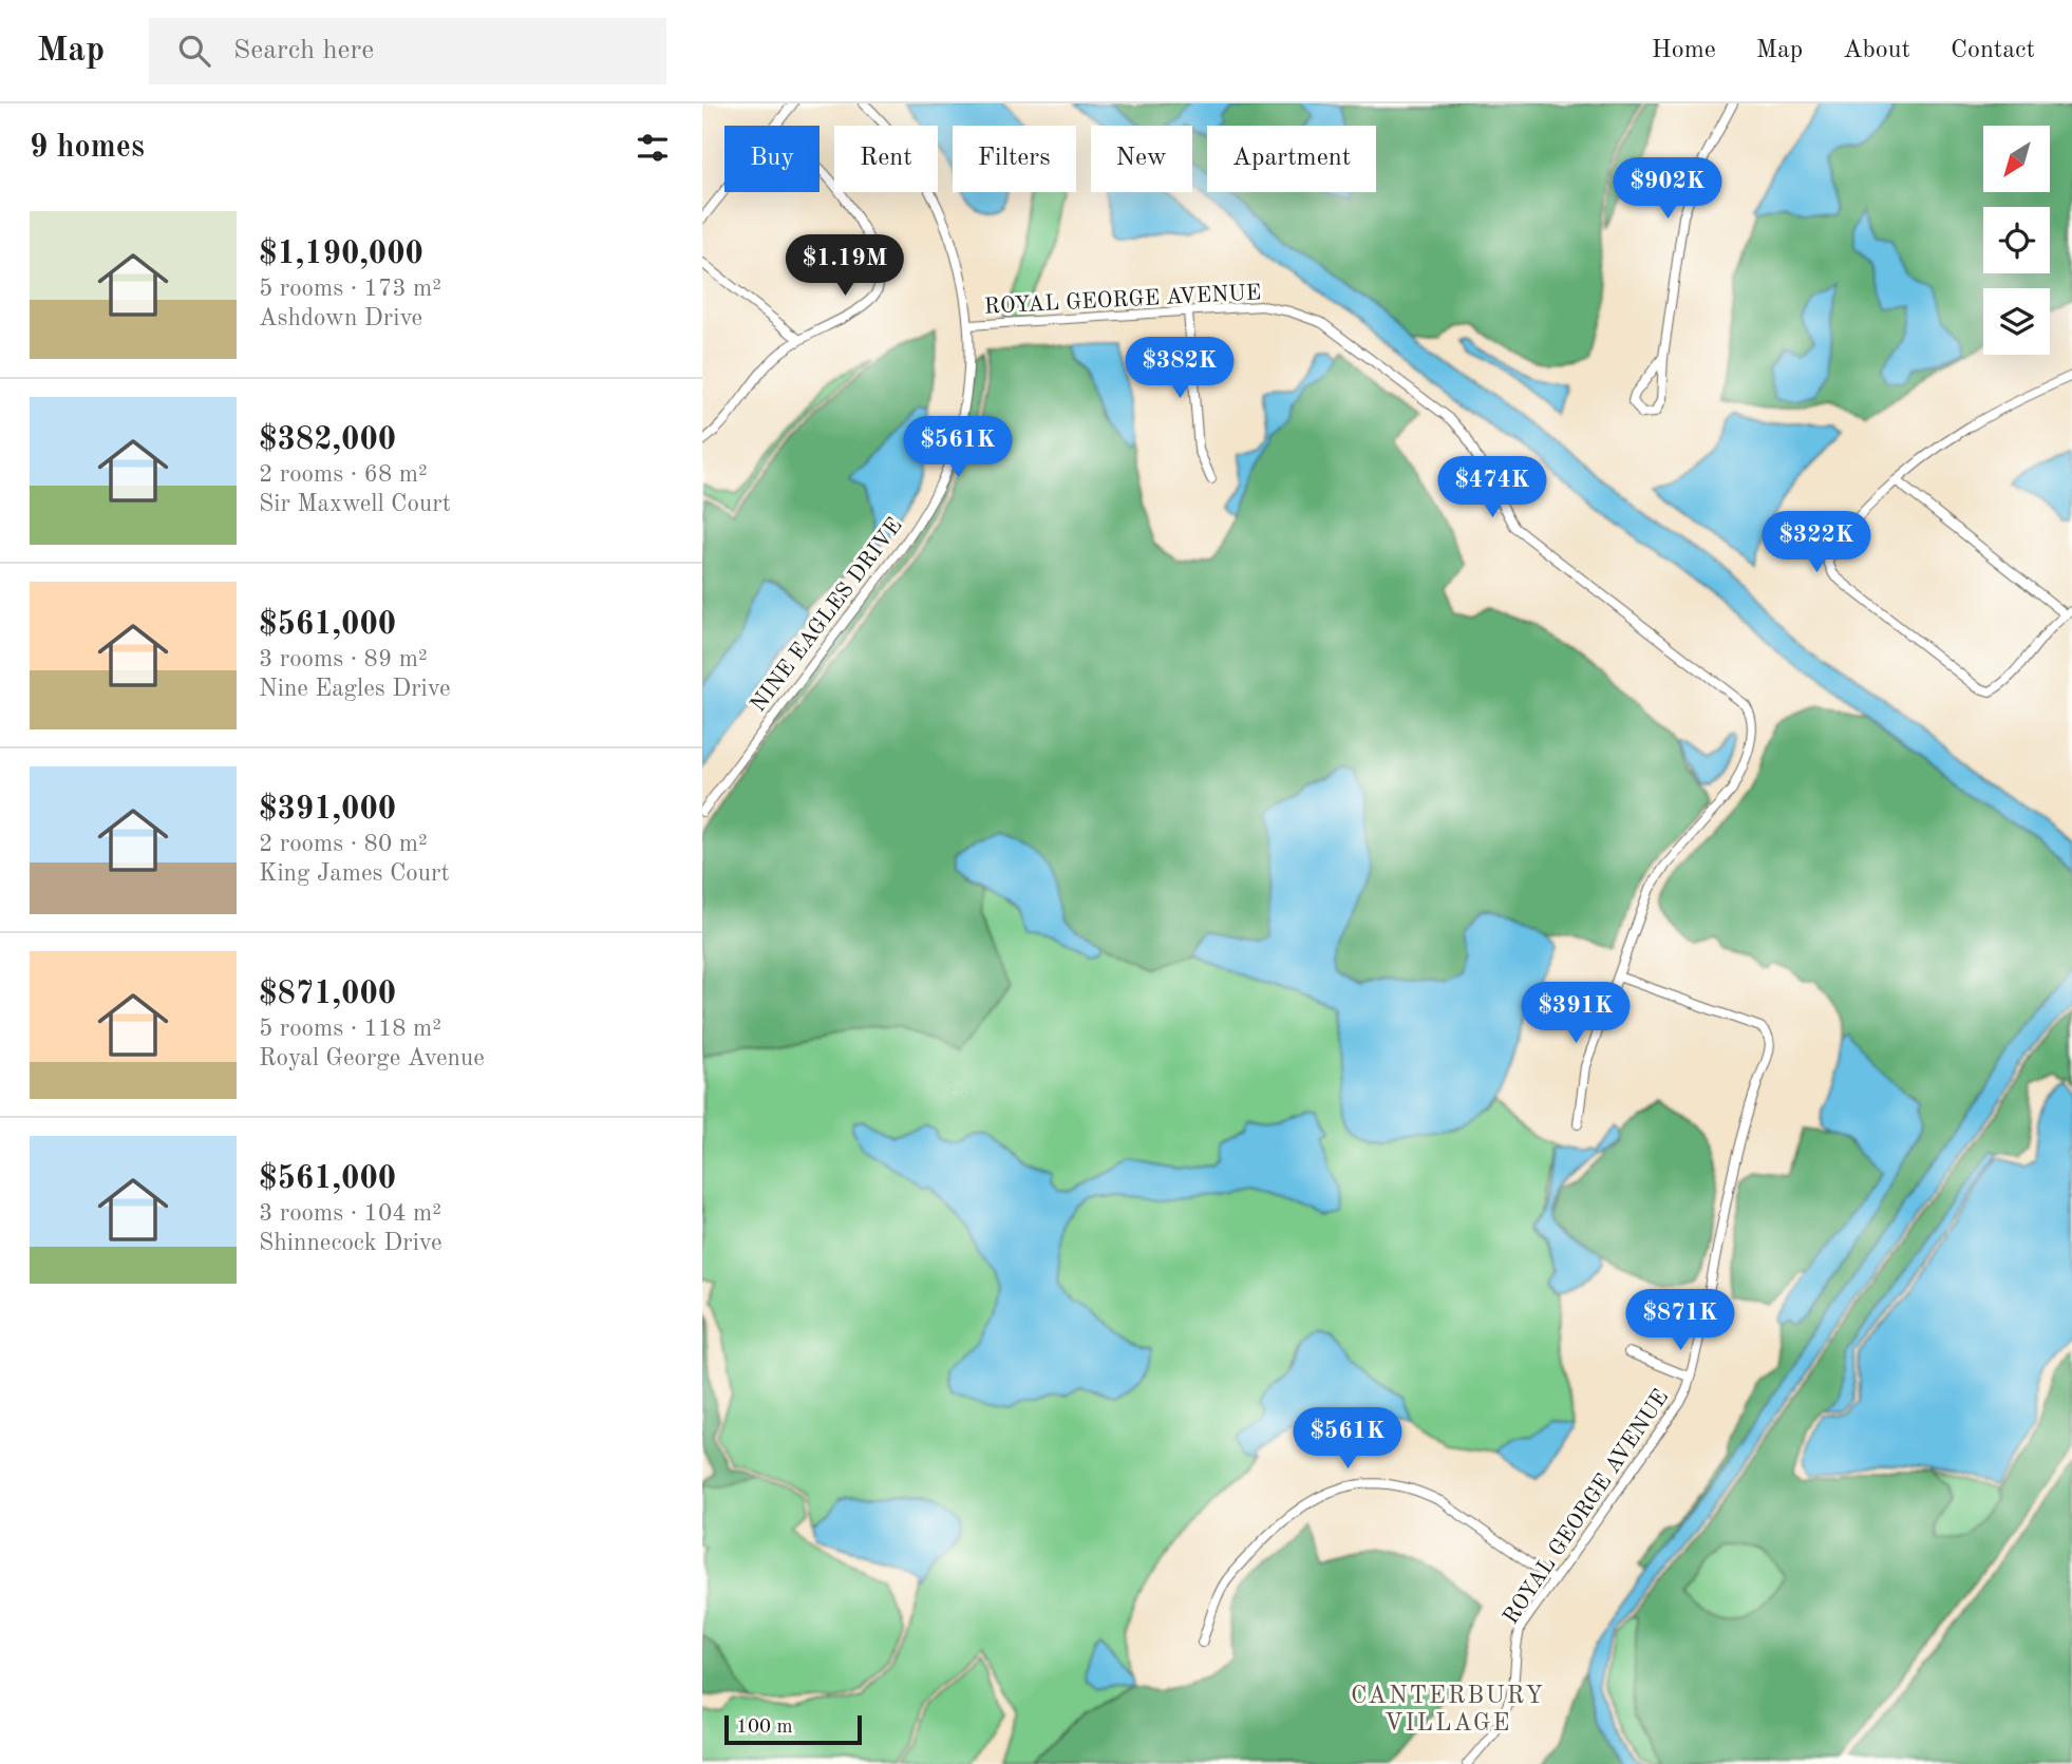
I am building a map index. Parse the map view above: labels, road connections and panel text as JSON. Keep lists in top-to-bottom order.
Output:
{
  "streets": {
    "street": ["ROYAL GEORGE AVENUE", "NINE EAGLES DRIVE"]
  },
  "crossings": [
    ["ROYAL GEORGE AVENUE", "NINE EAGLES DRIVE"]
  ],
  "districts": ["CANTERBURY VILLAGE"],
  "scale_bar": "100 m",
  "north": "bottom left",
  "page": {
    "header": "Map",
    "search": "Search here",
    "nav": [
      "Home",
      "Map",
      "About",
      "Contact"
    ],
    "heading": "9 homes",
    "chip": [
      "Buy",
      "Rent",
      "Filters",
      "New",
      "Apartment"
    ],
    "price": [
      "$902K",
      "$1.19M",
      "$382K",
      "$561K",
      "$474K",
      "$322K",
      "$391K",
      "$871K",
      "$561K"
    ],
    "list": [
      {
        "name": "$1,190,000",
        "note": "5 rooms · 173 m² · Ashdown Drive"
      },
      {
        "name": "$382,000",
        "note": "2 rooms · 68 m² · Sir Maxwell Court"
      },
      {
        "name": "$561,000",
        "note": "3 rooms · 89 m² · Nine Eagles Drive"
      },
      {
        "name": "$391,000",
        "note": "2 rooms · 80 m² · King James Court"
      },
      {
        "name": "$871,000",
        "note": "5 rooms · 118 m² · Royal George Avenue"
      },
      {
        "name": "$561,000",
        "note": "3 rooms · 104 m² · Shinnecock Drive"
      }
    ],
    "scale": "100 m"
  }
}
